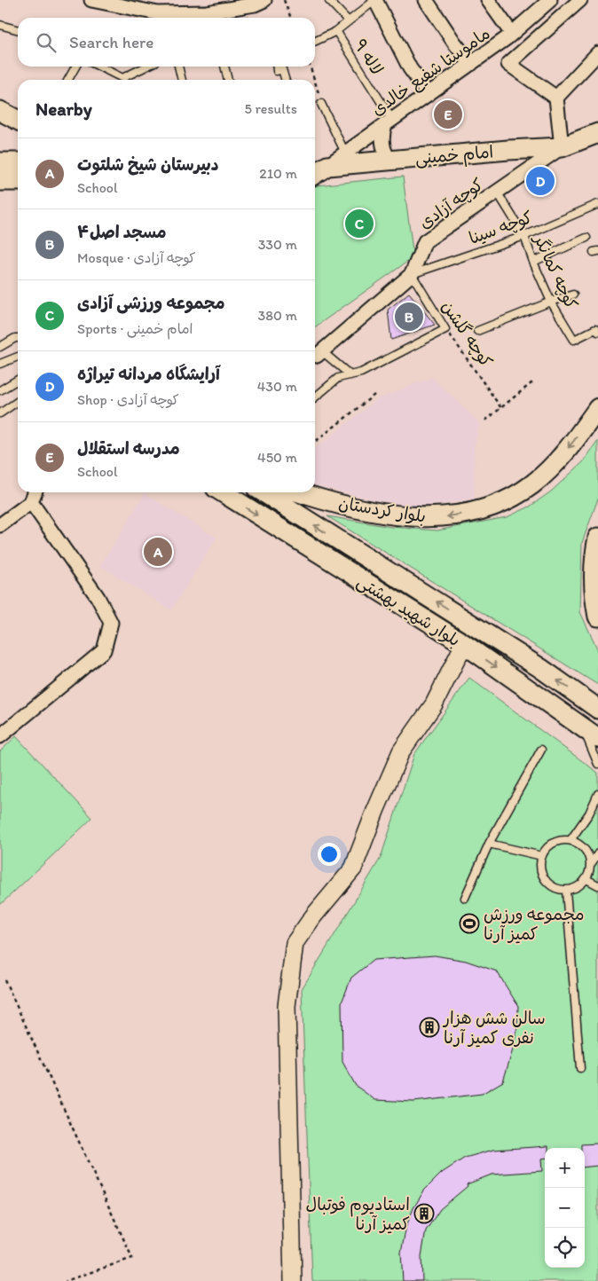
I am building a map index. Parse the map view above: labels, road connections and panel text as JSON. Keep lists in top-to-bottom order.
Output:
{
  "streets": {
    "main road": ["امام خمینی", "بلوار کردستان", "بلوار شهید بهشتی"],
    "street": ["ماموستا شفیع خالدی", "کوچه آزادی"],
    "lane": [
      "لاله ۹",
      "کوچه سینا",
      "کوچه کمانگر",
      "کوچه گلشن"
    ]
  },
  "crossings": [
    ["لاله ۹", "ماموستا شفیع خالدی"],
    ["ماموستا شفیع خالدی", "امام خمینی"],
    ["امام خمینی", "کوچه آزادی"],
    ["کوچه آزادی", "کوچه سینا"],
    ["کوچه آزادی", "کوچه کمانگر"],
    ["کوچه آزادی", "کوچه گلشن"],
    ["کوچه سینا", "کوچه کمانگر"],
    ["کوچه سینا", "کوچه گلشن"]
  ],
  "one_way": ["بلوار کردستان"],
  "places": {
    "sports": ["مجموعه ورزش کمیز آرنا"],
    "building": ["سالن شش هزار نفری کمیز آرنا", "استادیوم فوتبال کمیز آرنا"]
  },
  "page": {
    "search": "Search here",
    "heading": ["Nearby", "5 results"],
    "pins": [
      "E",
      "D",
      "C",
      "B",
      "A"
    ],
    "list": [
      {
        "mark": "A",
        "name": "دبیرستان شیخ شلتوت",
        "note": "School",
        "value": "210 m"
      },
      {
        "mark": "B",
        "name": "مسجد اصل۴",
        "note": "Mosque · کوچه آزادی",
        "value": "330 m"
      },
      {
        "mark": "C",
        "name": "مجموعه ورزشی آزادی",
        "note": "Sports · امام خمینی",
        "value": "380 m"
      },
      {
        "mark": "D",
        "name": "آرایشگاه مردانه تیراژه",
        "note": "Shop · کوچه آزادی",
        "value": "430 m"
      },
      {
        "mark": "E",
        "name": "مدرسه استقلال",
        "note": "School",
        "value": "450 m"
      }
    ],
    "map_buttons": ["+", "−"]
  }
}
